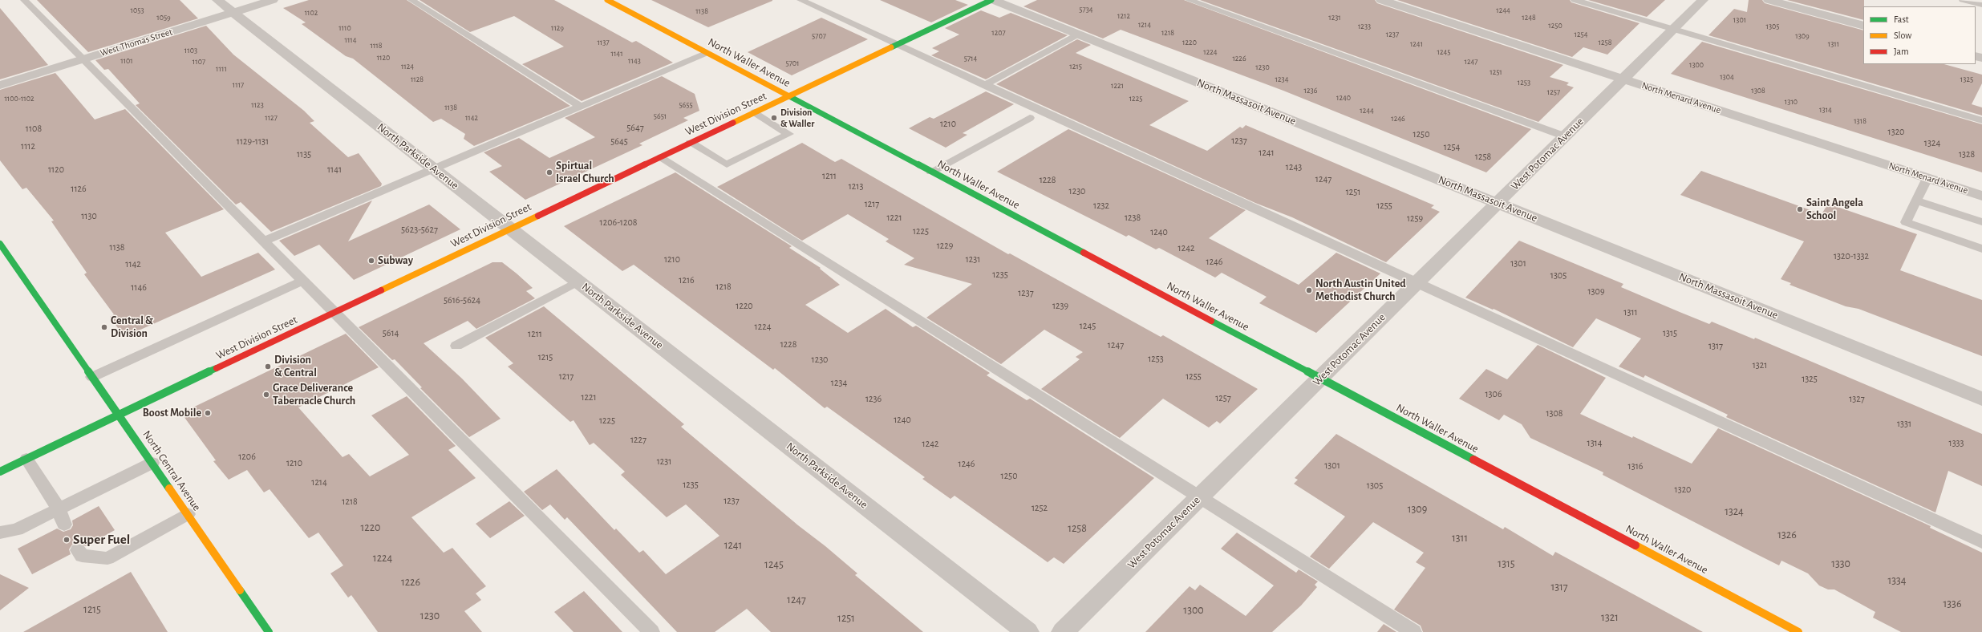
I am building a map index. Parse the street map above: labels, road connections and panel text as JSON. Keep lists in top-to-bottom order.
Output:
{
  "streets": {
    "street": [
      "West Thomas Street",
      "North Waller Avenue",
      "North Menard Avenue",
      "North Massasoit Avenue",
      "West Division Street",
      "West Potomac Avenue",
      "North Parkside Avenue",
      "North Central Avenue"
    ]
  },
  "crossings": [
    ["West Thomas Street", "North Parkside Avenue"],
    ["North Waller Avenue", "West Division Street"],
    ["North Waller Avenue", "West Potomac Avenue"],
    ["North Menard Avenue", "West Potomac Avenue"],
    ["North Massasoit Avenue", "West Division Street"],
    ["North Massasoit Avenue", "West Potomac Avenue"],
    ["West Division Street", "North Parkside Avenue"],
    ["West Division Street", "North Central Avenue"]
  ],
  "places": [
    "Division & Waller",
    "Spirtual Israel Church",
    "Saint Angela School",
    "Subway",
    "North Austin United Methodist Church",
    "Central & Division",
    "Division & Central",
    "Grace Deliverance Tabernacle Church",
    "Boost Mobile",
    "Super Fuel"
  ],
  "house_numbers": [
    "5734",
    "1053",
    "1244",
    "1138",
    "1102",
    "1212",
    "1059",
    "1231",
    "1248",
    "1301",
    "1214",
    "1250",
    "1233",
    "1305",
    "1110",
    "1129",
    "1207",
    "1218",
    "1237",
    "1254",
    "5707",
    "1309",
    "1114",
    "1137",
    "1220",
    "1258",
    "1241",
    "1311",
    "1118",
    "1103",
    "1224",
    "1245",
    "1141",
    "1120",
    "5714",
    "1226",
    "1101",
    "1143",
    "1107",
    "1247",
    "5701",
    "1300",
    "1124",
    "1215",
    "1230",
    "1111",
    "1251",
    "1304",
    "1128",
    "1234",
    "1325",
    "1253",
    "1117",
    "1221",
    "1236",
    "1308",
    "1257",
    "1240",
    "1100-1102",
    "1225",
    "1310",
    "1123",
    "5655",
    "1138",
    "1314",
    "1244",
    "5651",
    "1127",
    "1142",
    "1246",
    "1318",
    "1210",
    "5647",
    "1108",
    "1320",
    "1250",
    "1237",
    "1129-1131",
    "5645",
    "1324",
    "1112",
    "1254",
    "1241",
    "1135",
    "1328",
    "1258",
    "1243",
    "1120",
    "1141",
    "1211",
    "1247",
    "1228",
    "1213",
    "1126",
    "1230",
    "1251",
    "1217",
    "1232",
    "1255",
    "1130",
    "1221",
    "1238",
    "1259",
    "1206-1208",
    "5623-5627",
    "1225",
    "1240",
    "1229",
    "1138",
    "1242",
    "1320-1332",
    "1210",
    "1231",
    "1246",
    "1301",
    "1142",
    "1235",
    "1305",
    "1216",
    "1218",
    "1146",
    "1309",
    "1237",
    "5616-5624",
    "1220",
    "1239",
    "1311",
    "1245",
    "1224",
    "5614",
    "1315",
    "1211",
    "1228",
    "1247",
    "1317",
    "1215",
    "1253",
    "1230",
    "1321",
    "1217",
    "1255",
    "1325",
    "1234",
    "1306",
    "1221",
    "1257",
    "1236",
    "1327",
    "1308",
    "1240",
    "1225",
    "1331",
    "1227",
    "1314",
    "1333",
    "1242",
    "1206",
    "1231",
    "1210",
    "1246",
    "1301",
    "1316",
    "1250",
    "1214",
    "1235",
    "1305",
    "1320",
    "1237",
    "1218",
    "1252",
    "1309",
    "1324",
    "1220",
    "1258",
    "1326",
    "1311",
    "1241",
    "1224",
    "1315",
    "1330",
    "1245",
    "1334",
    "1226",
    "1317",
    "1247",
    "1336",
    "1215",
    "1300",
    "1230",
    "1321",
    "1251"
  ],
  "legend": ["Fast", "Slow", "Jam"]
}
